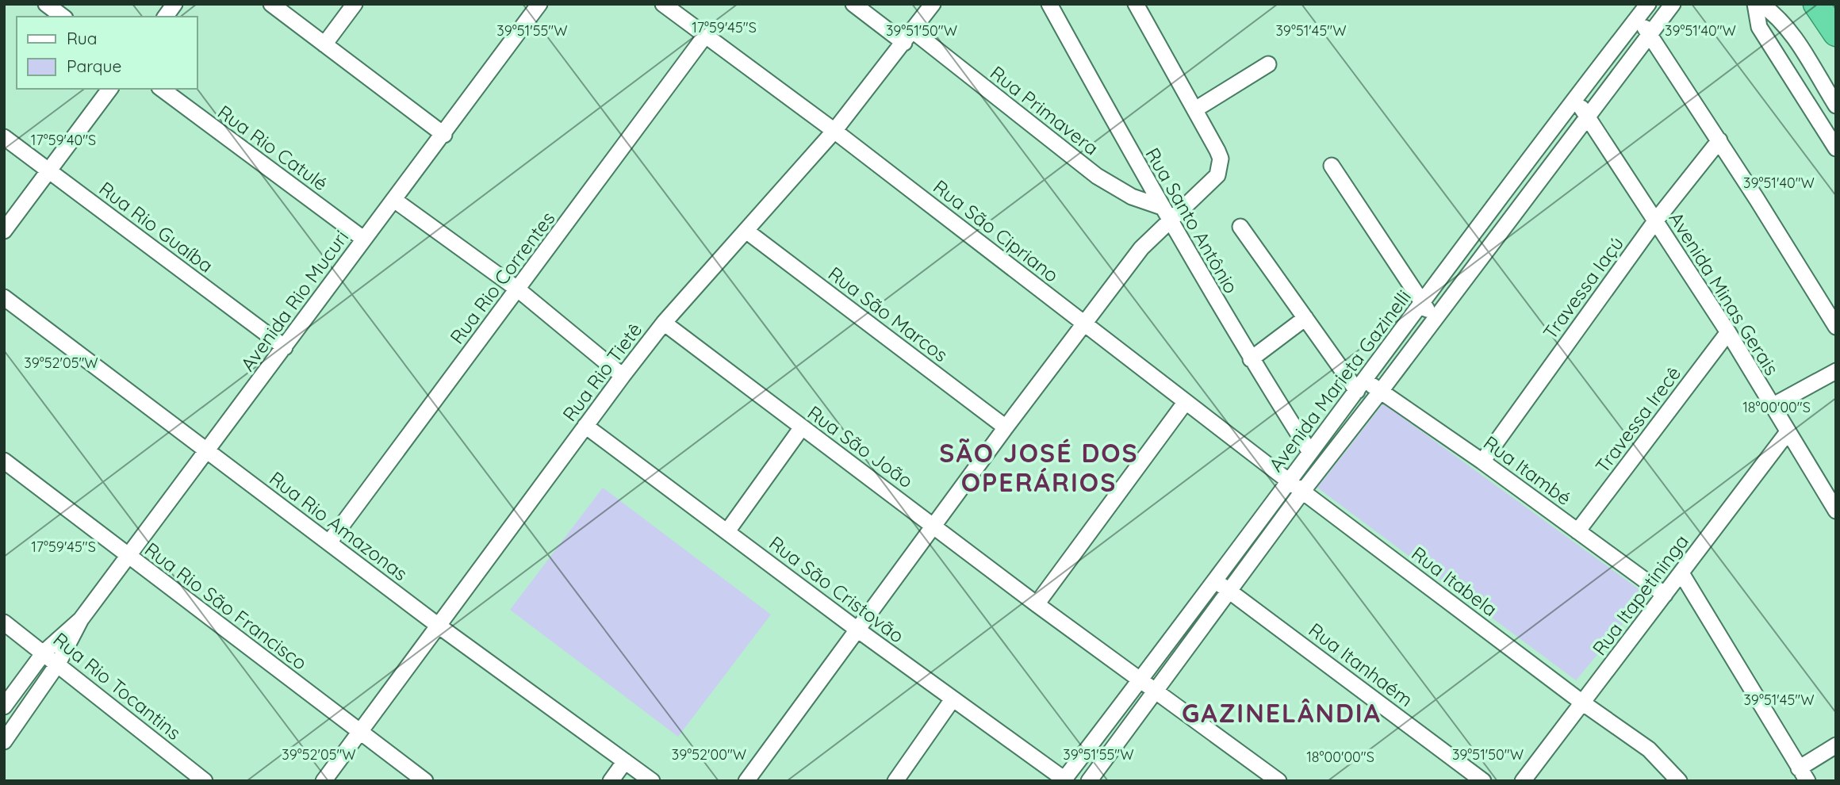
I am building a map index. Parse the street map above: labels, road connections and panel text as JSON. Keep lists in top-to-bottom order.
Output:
{
  "streets": {
    "street": [
      "Rua Primavera",
      "Rua Rio Catulé",
      "Rua Santo Antônio",
      "Rua Rio Guaíba",
      "Rua São Cipriano",
      "Rua Rio Correntes",
      "Travessa Iaçú",
      "Avenida Minas Gerais",
      "Avenida Rio Mucuri",
      "Rua São Marcos",
      "Rua Rio Tietê",
      "Avenida Marieta Gazinelli",
      "Travessa Irecê",
      "Rua São João",
      "Rua Itambé",
      "Rua Rio Amazonas",
      "Rua Itabela",
      "Rua São Cristovão",
      "Rua Itapetininga",
      "Rua Rio São Francisco",
      "Rua Itanhaém",
      "Rua Rio Tocantins"
    ]
  },
  "crossings": [
    ["Rua Primavera", "Rua Santo Antônio"],
    ["Rua Primavera", "Rua Rio Tietê"],
    ["Rua Rio Catulé", "Avenida Rio Mucuri"],
    ["Rua Santo Antônio", "Avenida Marieta Gazinelli"],
    ["Rua Rio Guaíba", "Avenida Rio Mucuri"],
    ["Rua São Cipriano", "Rua Rio Correntes"],
    ["Rua São Cipriano", "Rua Rio Tietê"],
    ["Rua São Cipriano", "Avenida Marieta Gazinelli"],
    ["Rua São Cipriano", "Rua Itabela"],
    ["Rua Rio Correntes", "Rua Rio Amazonas"],
    ["Travessa Iaçú", "Avenida Minas Gerais"],
    ["Travessa Iaçú", "Rua Itambé"],
    ["Avenida Minas Gerais", "Avenida Marieta Gazinelli"],
    ["Avenida Minas Gerais", "Travessa Irecê"],
    ["Avenida Minas Gerais", "Rua Itapetininga"],
    ["Avenida Rio Mucuri", "Rua Rio Amazonas"],
    ["Avenida Rio Mucuri", "Rua Rio São Francisco"],
    ["Avenida Rio Mucuri", "Rua Rio Tocantins"],
    ["Rua São Marcos", "Rua Rio Tietê"],
    ["Rua Rio Tietê", "Rua São João"],
    ["Rua Rio Tietê", "Rua Rio Amazonas"],
    ["Rua Rio Tietê", "Rua São Cristovão"],
    ["Rua Rio Tietê", "Rua Rio São Francisco"],
    ["Avenida Marieta Gazinelli", "Rua São João"],
    ["Avenida Marieta Gazinelli", "Rua Itambé"],
    ["Avenida Marieta Gazinelli", "Rua Itabela"],
    ["Avenida Marieta Gazinelli", "Rua São Cristovão"],
    ["Avenida Marieta Gazinelli", "Rua Itanhaém"],
    ["Travessa Irecê", "Rua Itambé"],
    ["Rua Itambé", "Rua Itapetininga"],
    ["Rua Itabela", "Rua Itapetininga"]
  ],
  "districts": ["SÃO JOSÉ DOS OPERÁRIOS", "GAZINELÂNDIA"],
  "legend": ["Rua", "Parque"],
  "coordinates": [
    "17°59'45\"S",
    "39°51'55\"W",
    "39°51'50\"W",
    "39°51'45\"W",
    "39°51'40\"W",
    "17°59'40\"S",
    "39°52'05\"W",
    "18°00'00\"S",
    "39°52'00\"W"
  ]
}
